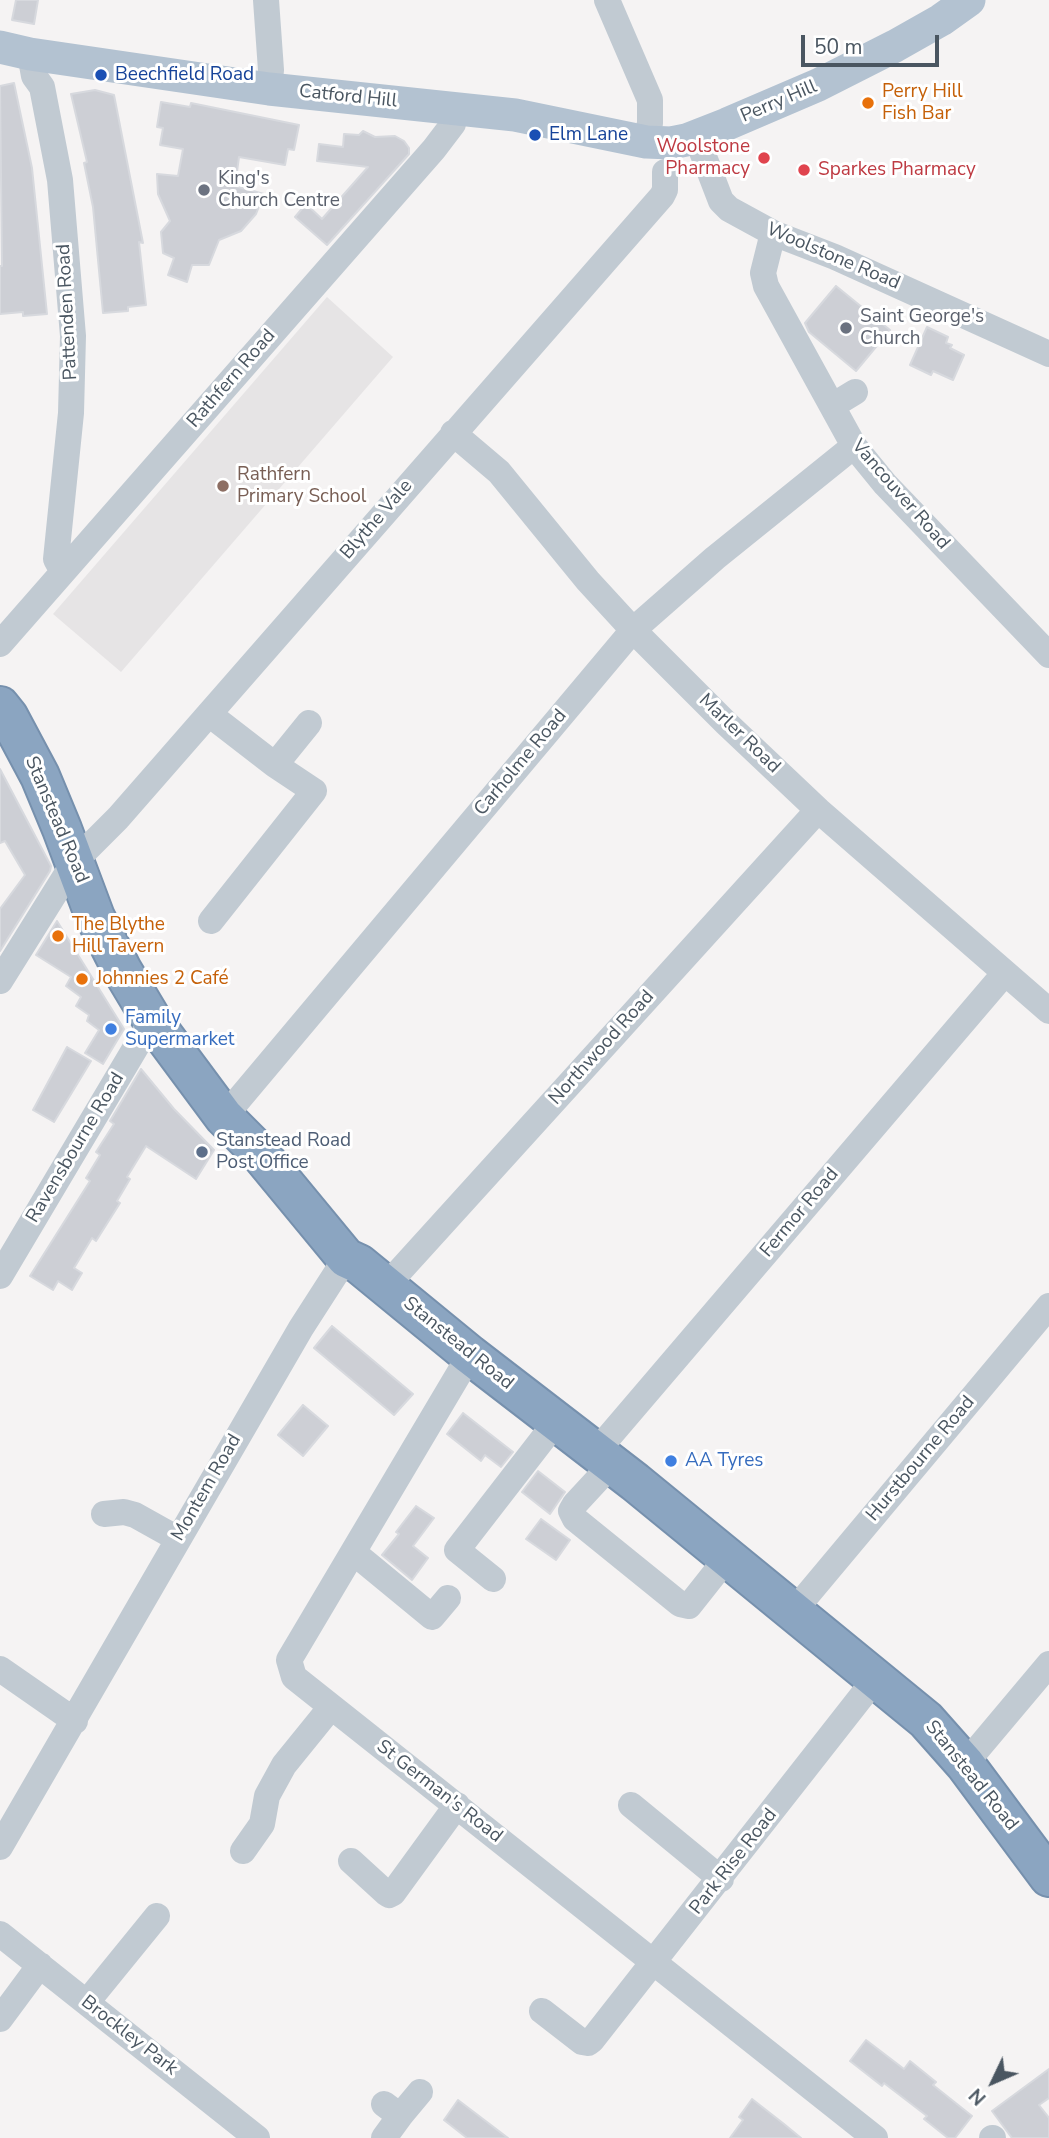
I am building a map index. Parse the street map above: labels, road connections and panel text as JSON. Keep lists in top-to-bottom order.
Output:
{
  "streets": {
    "highway": ["Stanstead Road"],
    "main road": ["Catford Hill", "Perry Hill"],
    "street": [
      "Woolstone Road",
      "Pattenden Road",
      "Rathfern Road",
      "Vancouver Road",
      "Blythe Vale",
      "Marler Road",
      "Carholme Road",
      "Northwood Road",
      "Ravensbourne Road",
      "Fermor Road",
      "Hurstbourne Road",
      "Montem Road",
      "St German's Road",
      "Park Rise Road",
      "Brockley Park"
    ]
  },
  "crossings": [
    ["Catford Hill", "Perry Hill"],
    ["Catford Hill", "Woolstone Road"],
    ["Catford Hill", "Pattenden Road"],
    ["Catford Hill", "Rathfern Road"],
    ["Perry Hill", "Woolstone Road"],
    ["Woolstone Road", "Vancouver Road"],
    ["Pattenden Road", "Rathfern Road"],
    ["Vancouver Road", "Carholme Road"],
    ["Blythe Vale", "Marler Road"],
    ["Blythe Vale", "Stanstead Road"],
    ["Marler Road", "Carholme Road"],
    ["Marler Road", "Northwood Road"],
    ["Marler Road", "Fermor Road"],
    ["Carholme Road", "Stanstead Road"],
    ["Stanstead Road", "Northwood Road"],
    ["Stanstead Road", "Ravensbourne Road"],
    ["Stanstead Road", "Fermor Road"],
    ["Stanstead Road", "Hurstbourne Road"],
    ["Stanstead Road", "Montem Road"],
    ["Stanstead Road", "St German's Road"],
    ["Stanstead Road", "Park Rise Road"],
    ["St German's Road", "Park Rise Road"]
  ],
  "places": [
    "Beechfield Road",
    "Perry Hill Fish Bar",
    "Elm Lane",
    "Woolstone Pharmacy",
    "Sparkes Pharmacy",
    "King's Church Centre",
    "Saint George's Church",
    "Rathfern Primary School",
    "The Blythe Hill Tavern",
    "Johnnies 2 Café",
    "Family Supermarket",
    "Stanstead Road Post Office",
    "AA Tyres"
  ],
  "scale_bar": "50 m",
  "north": "bottom left"
}
